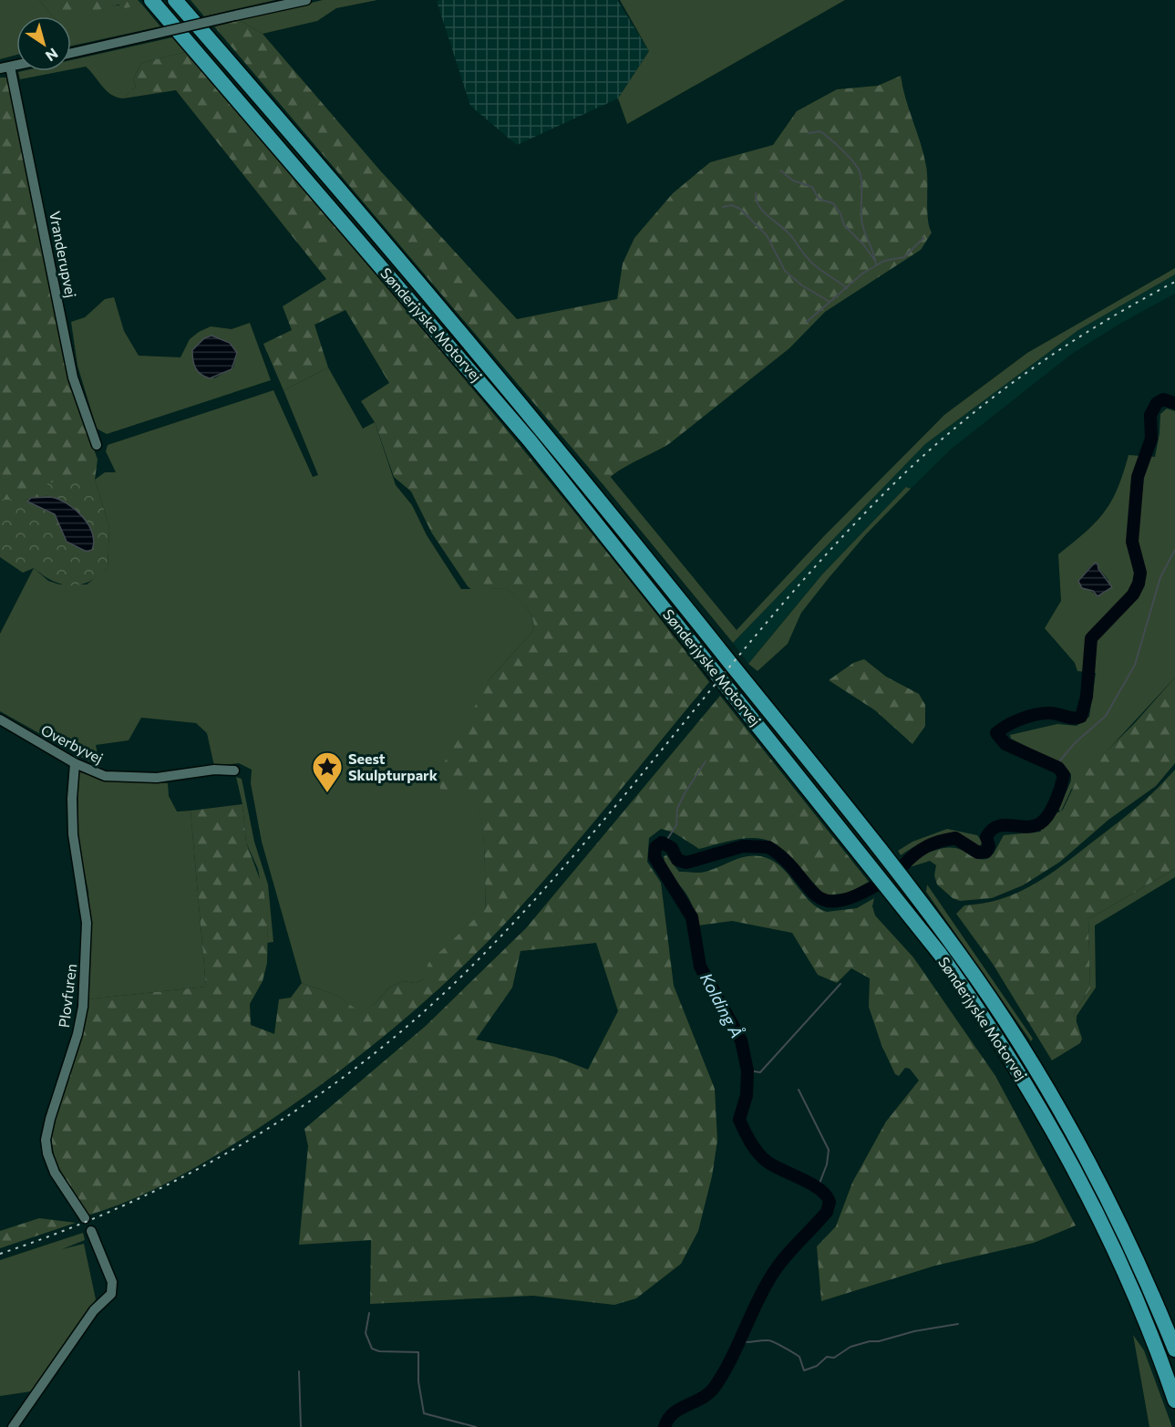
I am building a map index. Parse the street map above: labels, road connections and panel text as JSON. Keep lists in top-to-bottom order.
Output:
{
  "streets": {
    "highway": ["Sønderjyske Motorvej"],
    "street": ["Vranderupvej", "Overbyvej", "Plovfuren"]
  },
  "crossings": [
    ["Overbyvej", "Plovfuren"]
  ],
  "water": ["Kolding Å"],
  "places": {
    "place": ["Seest Skulpturpark"]
  },
  "north": "bottom right"
}
